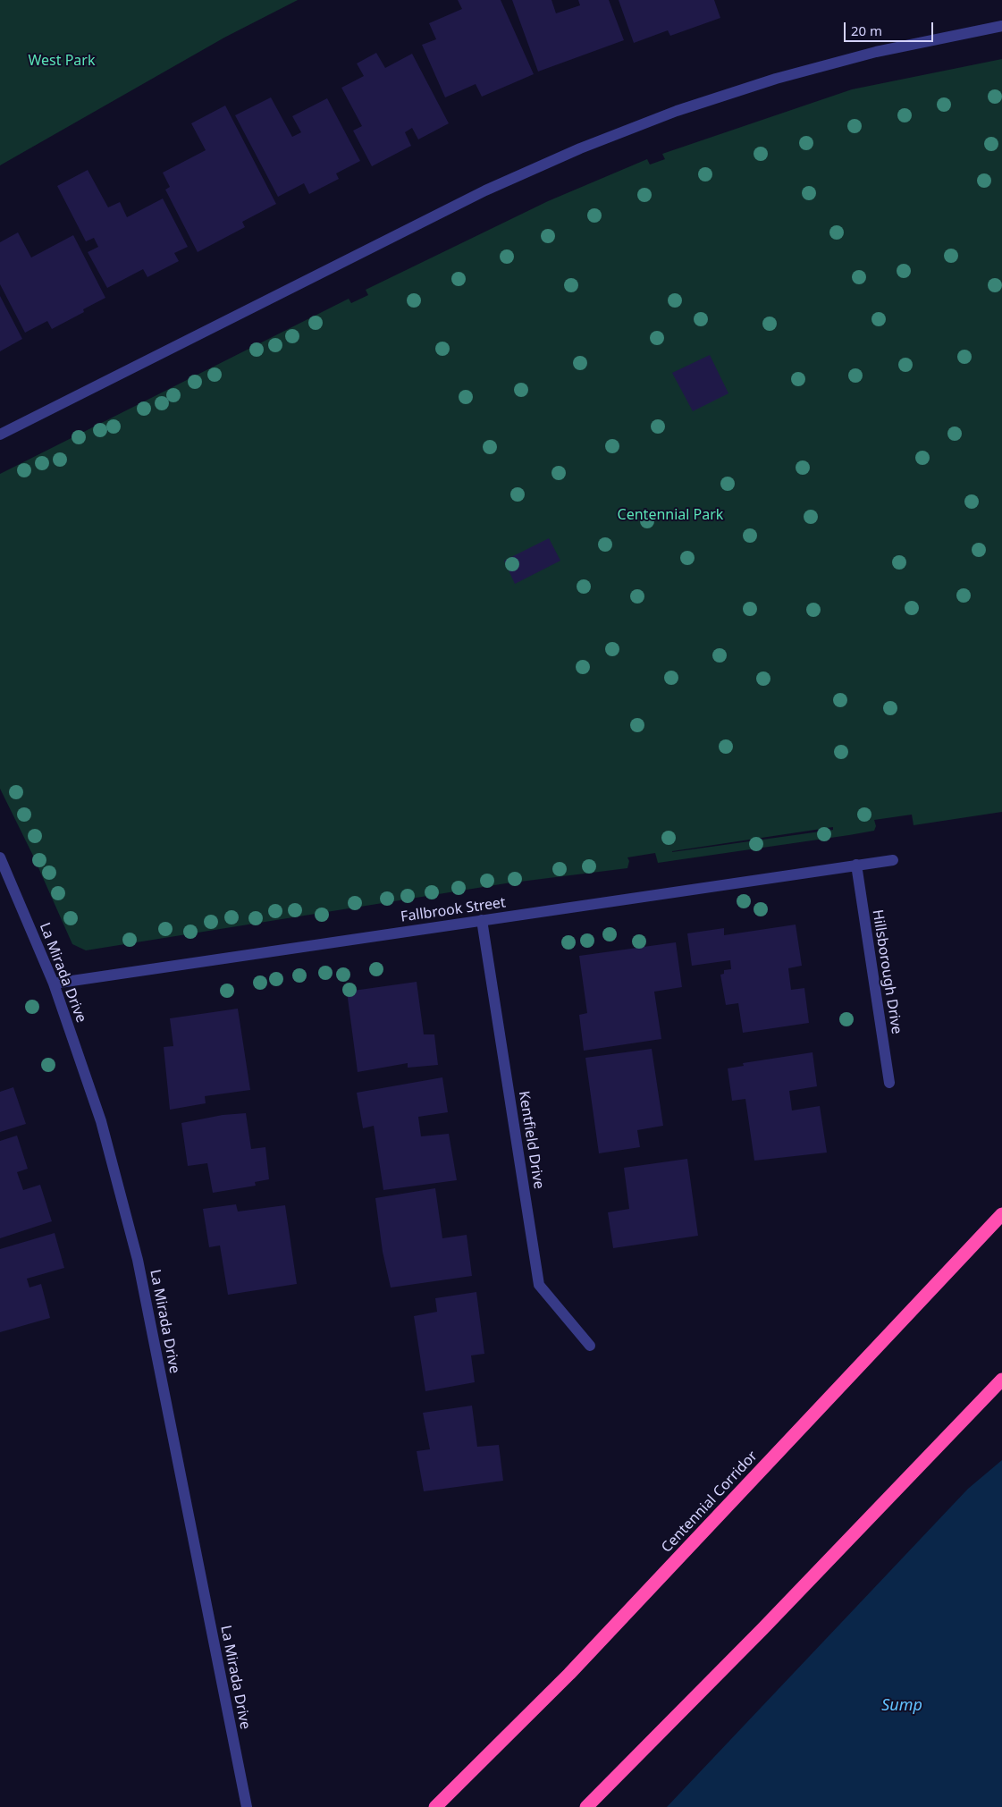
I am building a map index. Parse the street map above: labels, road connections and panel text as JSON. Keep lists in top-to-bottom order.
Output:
{
  "streets": {
    "highway": ["Centennial Corridor"],
    "street": [
      "Fallbrook Street",
      "Hillsborough Drive",
      "La Mirada Drive",
      "Kentfield Drive"
    ]
  },
  "crossings": [
    ["Fallbrook Street", "Hillsborough Drive"],
    ["Fallbrook Street", "La Mirada Drive"],
    ["Fallbrook Street", "Kentfield Drive"]
  ],
  "water": ["Sump"],
  "parks": ["West Park", "Centennial Park"],
  "scale_bar": "20 m"
}
